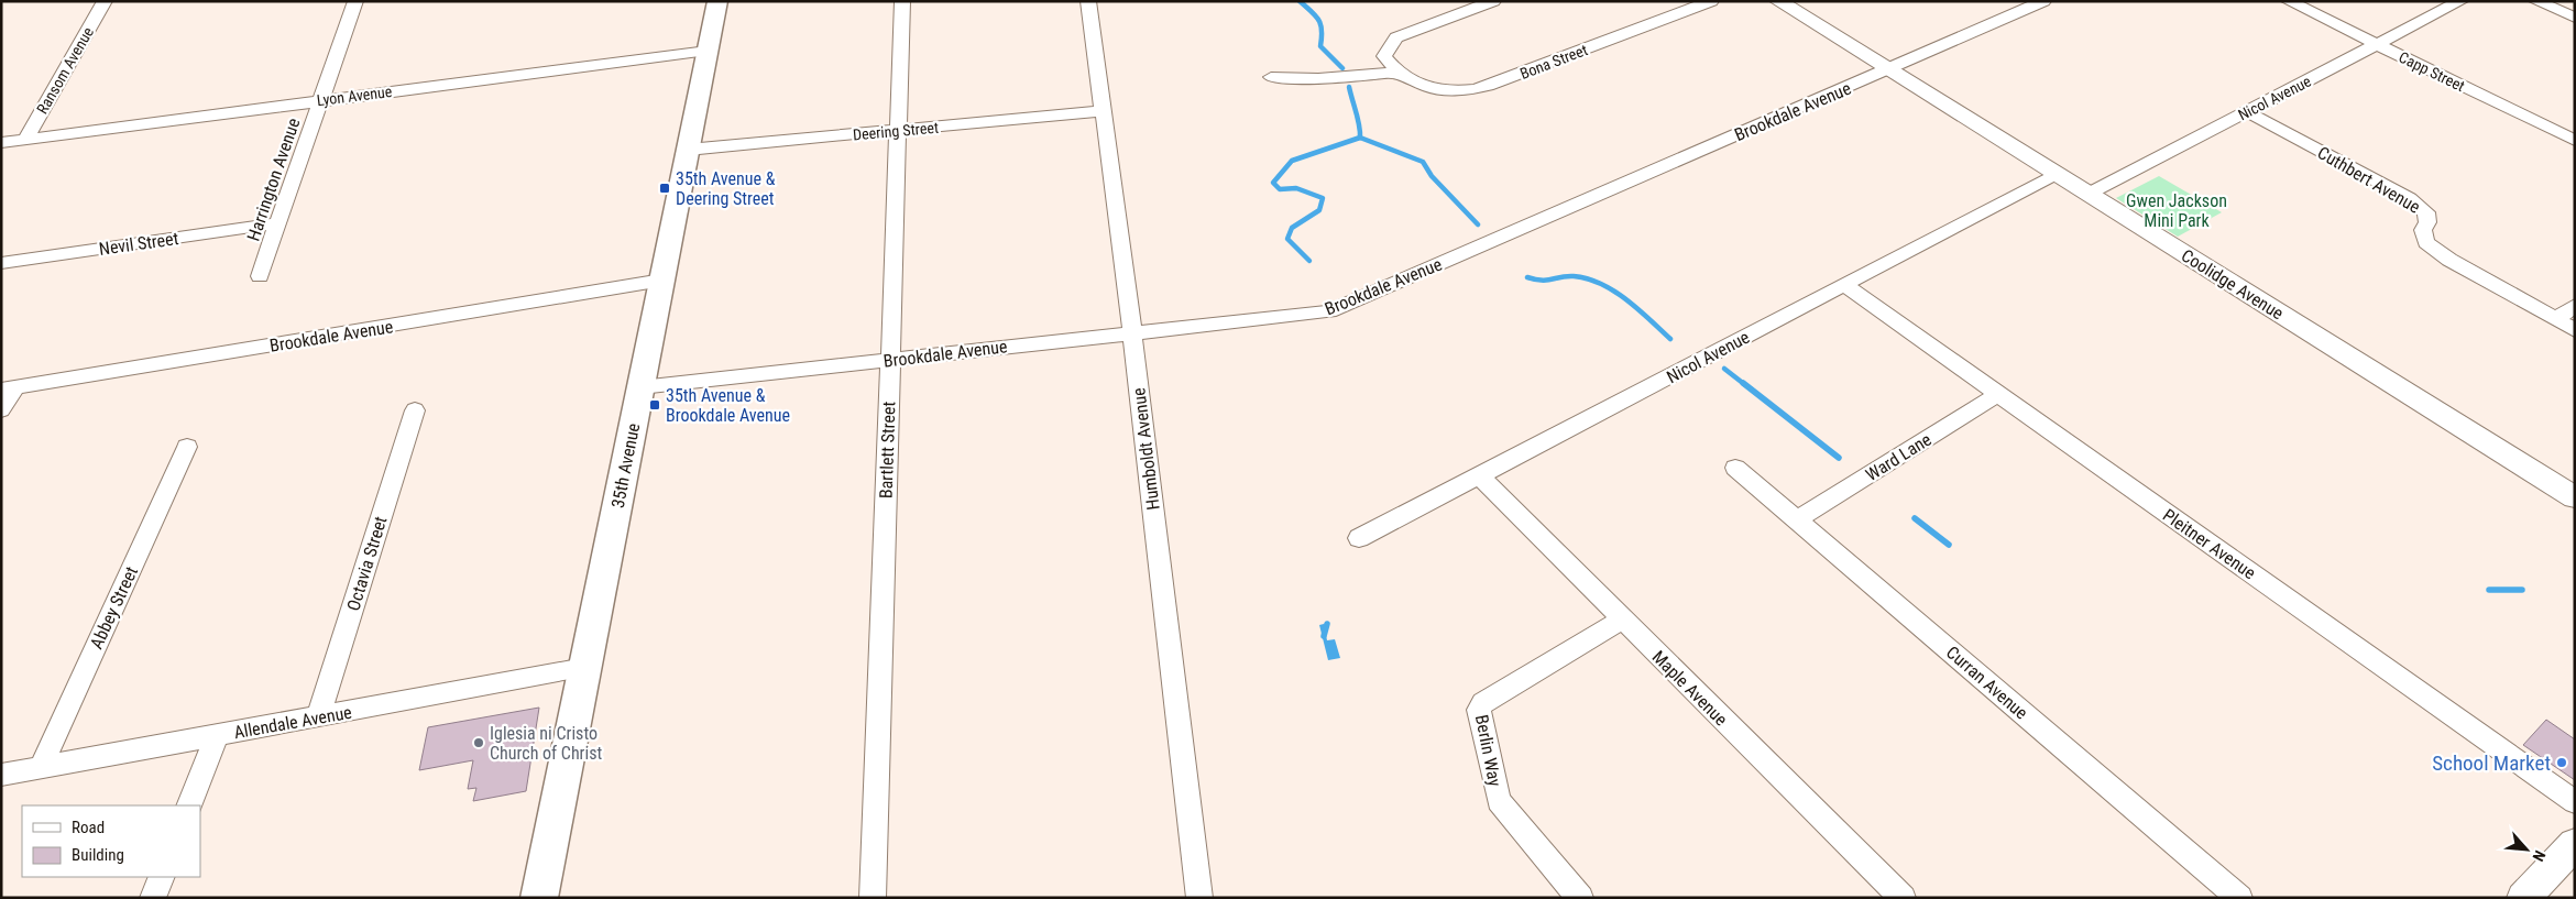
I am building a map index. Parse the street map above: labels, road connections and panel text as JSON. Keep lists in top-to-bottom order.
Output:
{
  "streets": {
    "main road": ["35th Avenue"],
    "street": [
      "Bona Street",
      "Ransom Avenue",
      "Capp Street",
      "Lyon Avenue",
      "Nicol Avenue",
      "Brookdale Avenue",
      "Deering Street",
      "Harrington Avenue",
      "Cuthbert Avenue",
      "Nevil Street",
      "Coolidge Avenue",
      "Humboldt Avenue",
      "Bartlett Street",
      "Ward Lane",
      "Pleitner Avenue",
      "Octavia Street",
      "Abbey Street",
      "Curran Avenue",
      "Maple Avenue",
      "Allendale Avenue",
      "Berlin Way"
    ]
  },
  "crossings": [
    ["Ransom Avenue", "Lyon Avenue"],
    ["Capp Street", "Nicol Avenue"],
    ["Lyon Avenue", "Harrington Avenue"],
    ["Lyon Avenue", "35th Avenue"],
    ["Nicol Avenue", "Cuthbert Avenue"],
    ["Nicol Avenue", "Coolidge Avenue"],
    ["Nicol Avenue", "Pleitner Avenue"],
    ["Nicol Avenue", "Maple Avenue"],
    ["Brookdale Avenue", "Coolidge Avenue"],
    ["Brookdale Avenue", "Humboldt Avenue"],
    ["Brookdale Avenue", "Bartlett Street"],
    ["Brookdale Avenue", "35th Avenue"],
    ["Deering Street", "Humboldt Avenue"],
    ["Deering Street", "Bartlett Street"],
    ["Deering Street", "35th Avenue"],
    ["Harrington Avenue", "Nevil Street"],
    ["Ward Lane", "Pleitner Avenue"],
    ["Ward Lane", "Curran Avenue"],
    ["35th Avenue", "Allendale Avenue"],
    ["Octavia Street", "Allendale Avenue"],
    ["Abbey Street", "Allendale Avenue"],
    ["Maple Avenue", "Berlin Way"]
  ],
  "parks": ["Gwen Jackson Mini Park"],
  "places": {
    "transit": ["35th Avenue & Deering Street", "35th Avenue & Brookdale Avenue"],
    "other": ["Iglesia ni Cristo Church of Christ", "School Market"]
  },
  "legend": ["Road", "Building"],
  "north": "bottom right"
}
